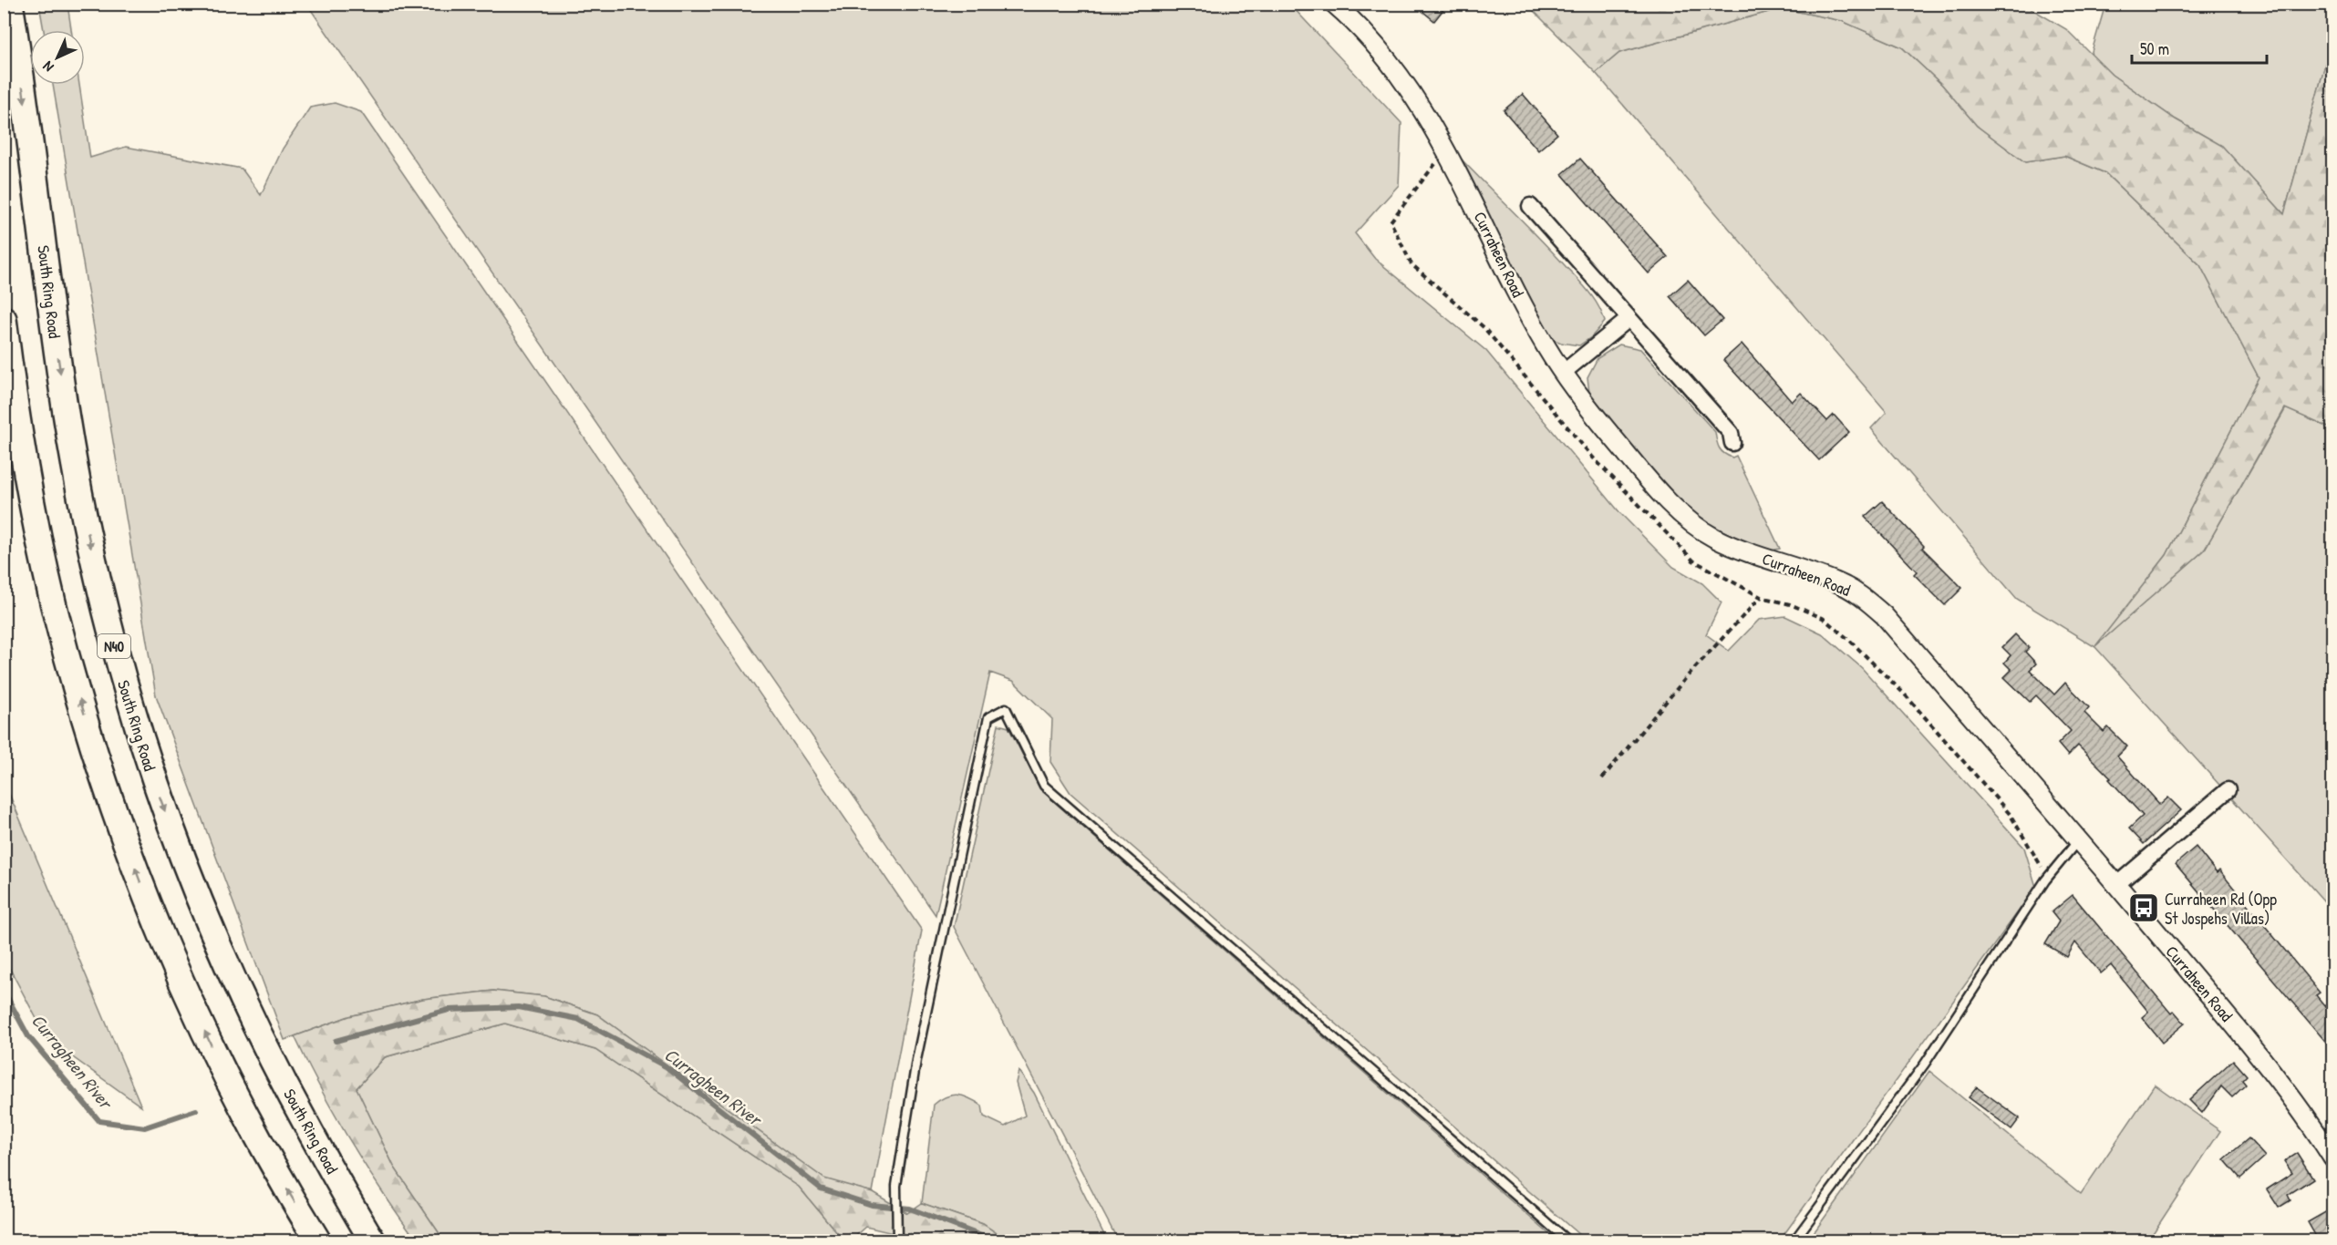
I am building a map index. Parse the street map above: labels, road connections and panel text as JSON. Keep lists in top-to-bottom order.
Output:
{
  "streets": {
    "highway": ["South Ring Road", "N40"],
    "street": ["Curraheen Road"]
  },
  "water": ["Curragheen River"],
  "places": {
    "bus stop": ["Curraheen Rd (Opp St Jospehs Villas)"]
  },
  "scale_bar": "50 m",
  "north": "bottom left"
}
